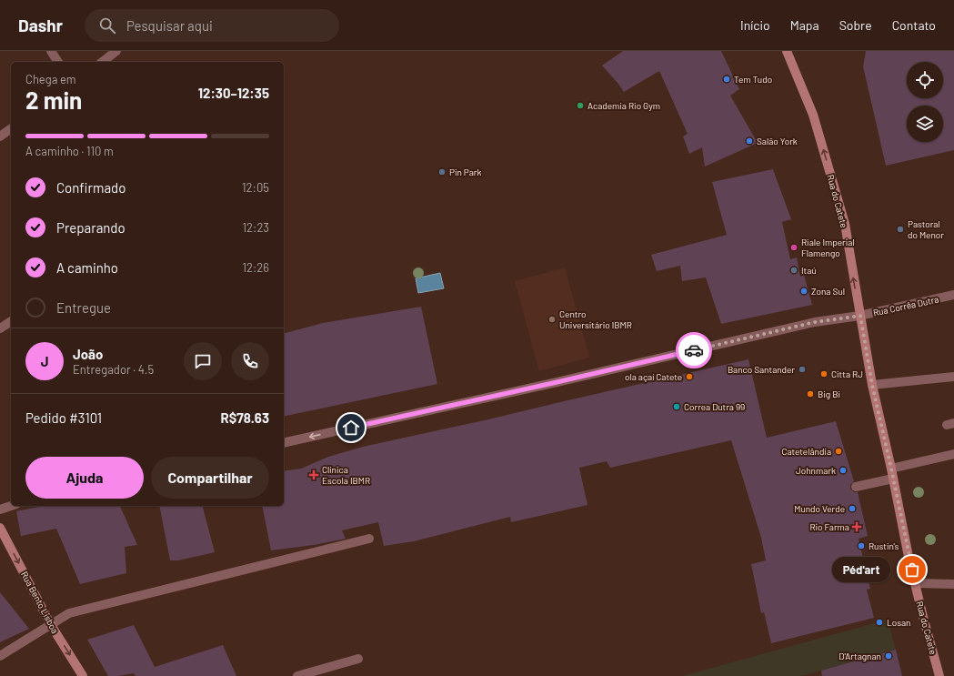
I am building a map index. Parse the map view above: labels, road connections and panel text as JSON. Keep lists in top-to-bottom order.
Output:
{
  "streets": {
    "main road": ["Rua do Catete", "Rua Bento Lisboa"],
    "street": ["Rua Corrêa Dutra"]
  },
  "crossings": [
    ["Rua do Catete", "Rua Corrêa Dutra"]
  ],
  "one_way": ["Rua do Catete", "Rua Corrêa Dutra", "Rua Bento Lisboa"],
  "places": {
    "other": [
      "Tem Tudo",
      "Academia Rio Gym",
      "Salão York",
      "Pin Park",
      "Pastoral do Menor",
      "Riale Imperial Flamengo",
      "Itaú",
      "Zona Sul",
      "Centro Universitário IBMR",
      "Banco Santander",
      "Citta RJ",
      "ola açaí Catete",
      "Big Bi",
      "Correa Dutra 99",
      "Catetelândia",
      "Johnmark",
      "Mundo Verde",
      "Rustin's",
      "Péd'art",
      "Losan",
      "D'Artagnan"
    ],
    "health": ["Clínica Escola IBMR", "Rio Farma"]
  },
  "page": {
    "header": "Dashr",
    "search": "Pesquisar aqui",
    "nav": [
      "Início",
      "Mapa",
      "Sobre",
      "Contato"
    ],
    "heading": ["2 min", "Chega em", "12:30–12:35"],
    "panel": [
      "João",
      "Entregador · 4.5",
      "Pedido #3101",
      "R$78.63"
    ],
    "bar": "A caminho · 110 m",
    "list": [
      ["Confirmado", "12:05"],
      ["Preparando", "12:23"],
      ["A caminho", "12:26"],
      "Entregue"
    ],
    "round": "J",
    "buttons": ["Ajuda", "Compartilhar"],
    "bubble": "Péd'art"
  }
}
